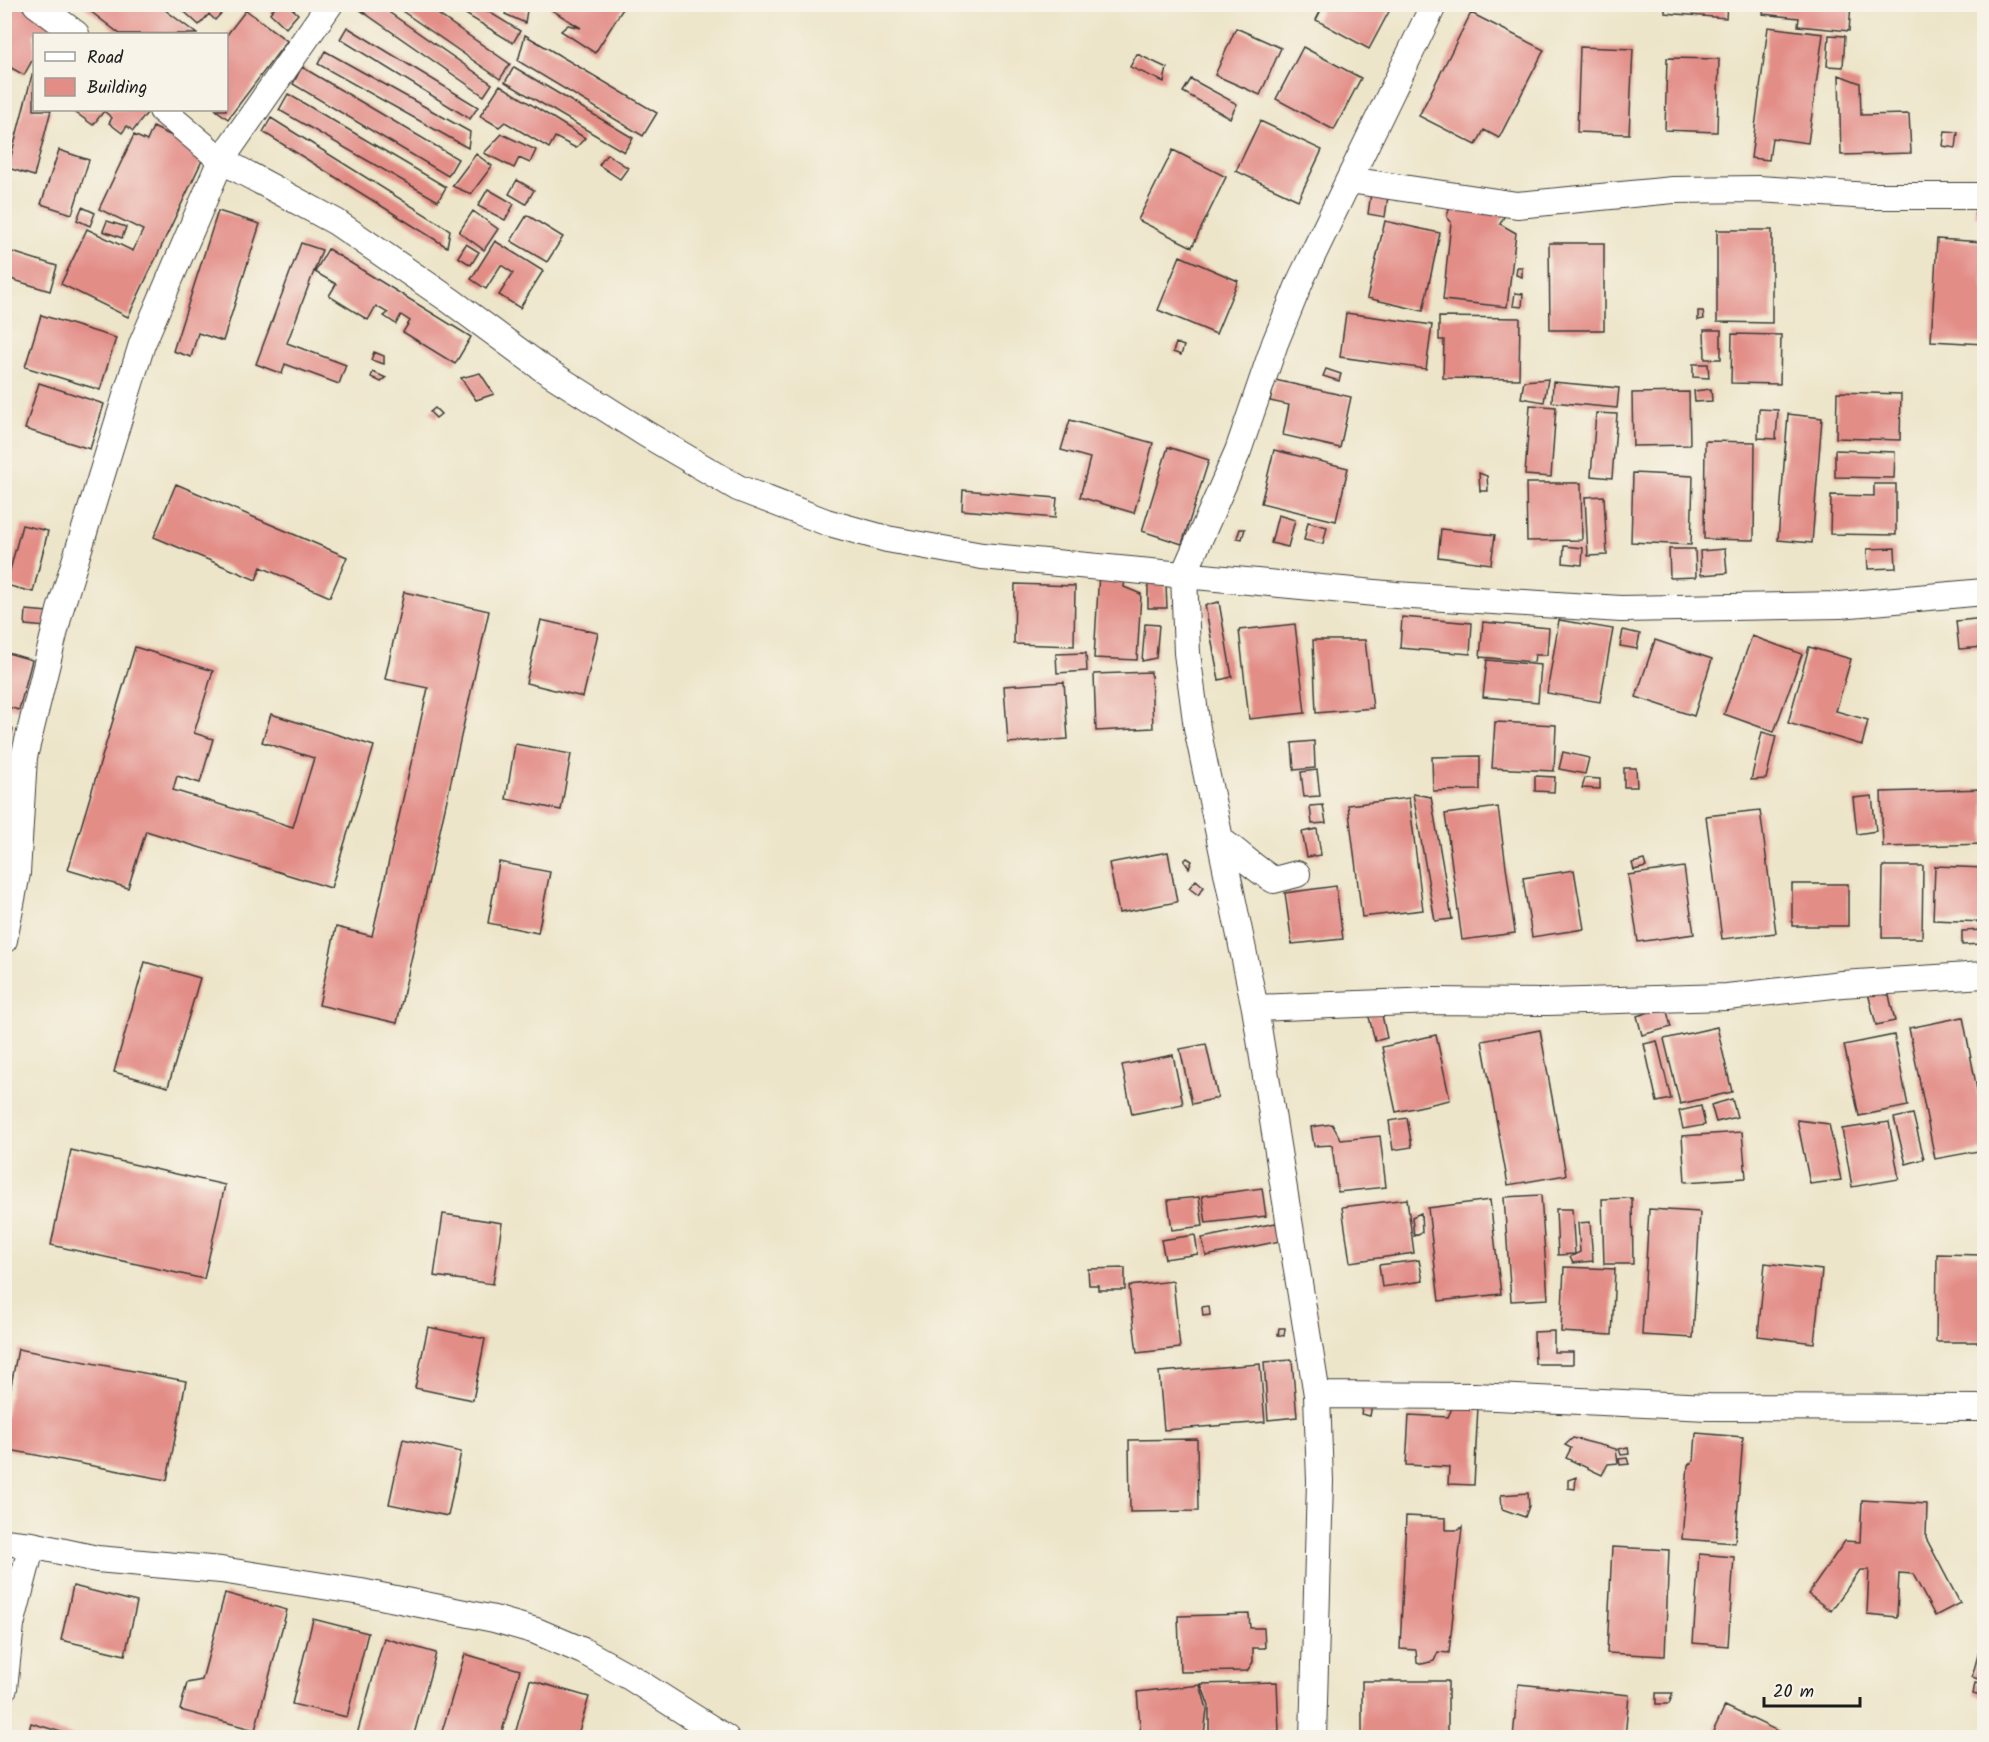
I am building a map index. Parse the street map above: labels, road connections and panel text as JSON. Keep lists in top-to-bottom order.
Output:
{
  "legend": ["Road", "Building"],
  "scale_bar": "20 m"
}
